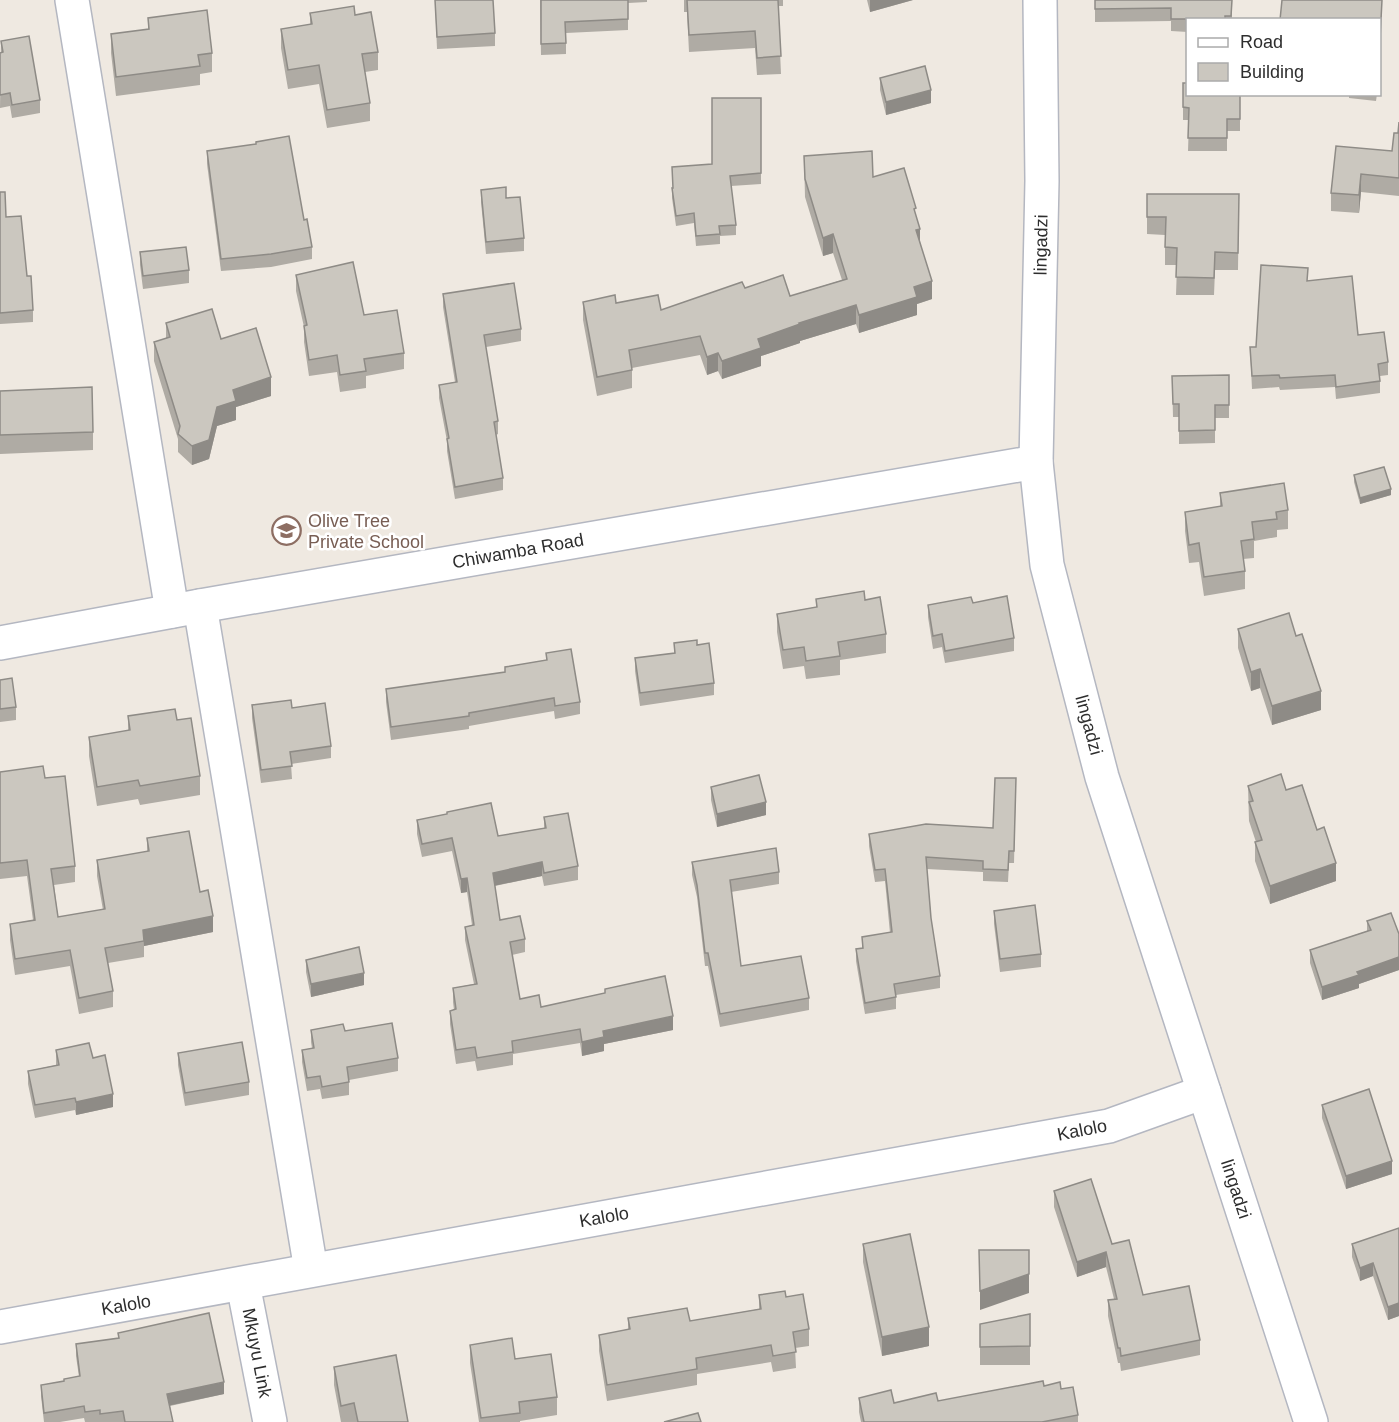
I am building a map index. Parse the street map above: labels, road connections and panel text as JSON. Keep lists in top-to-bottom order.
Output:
{
  "streets": {
    "street": [
      "lingadzi",
      "Chiwamba Road",
      "Kalolo",
      "Mkuyu Link"
    ]
  },
  "crossings": [
    ["lingadzi", "Chiwamba Road"],
    ["lingadzi", "Kalolo"],
    ["Kalolo", "Mkuyu Link"]
  ],
  "places": {
    "school or university": ["Olive Tree Private School"]
  },
  "legend": ["Road", "Building"]
}
